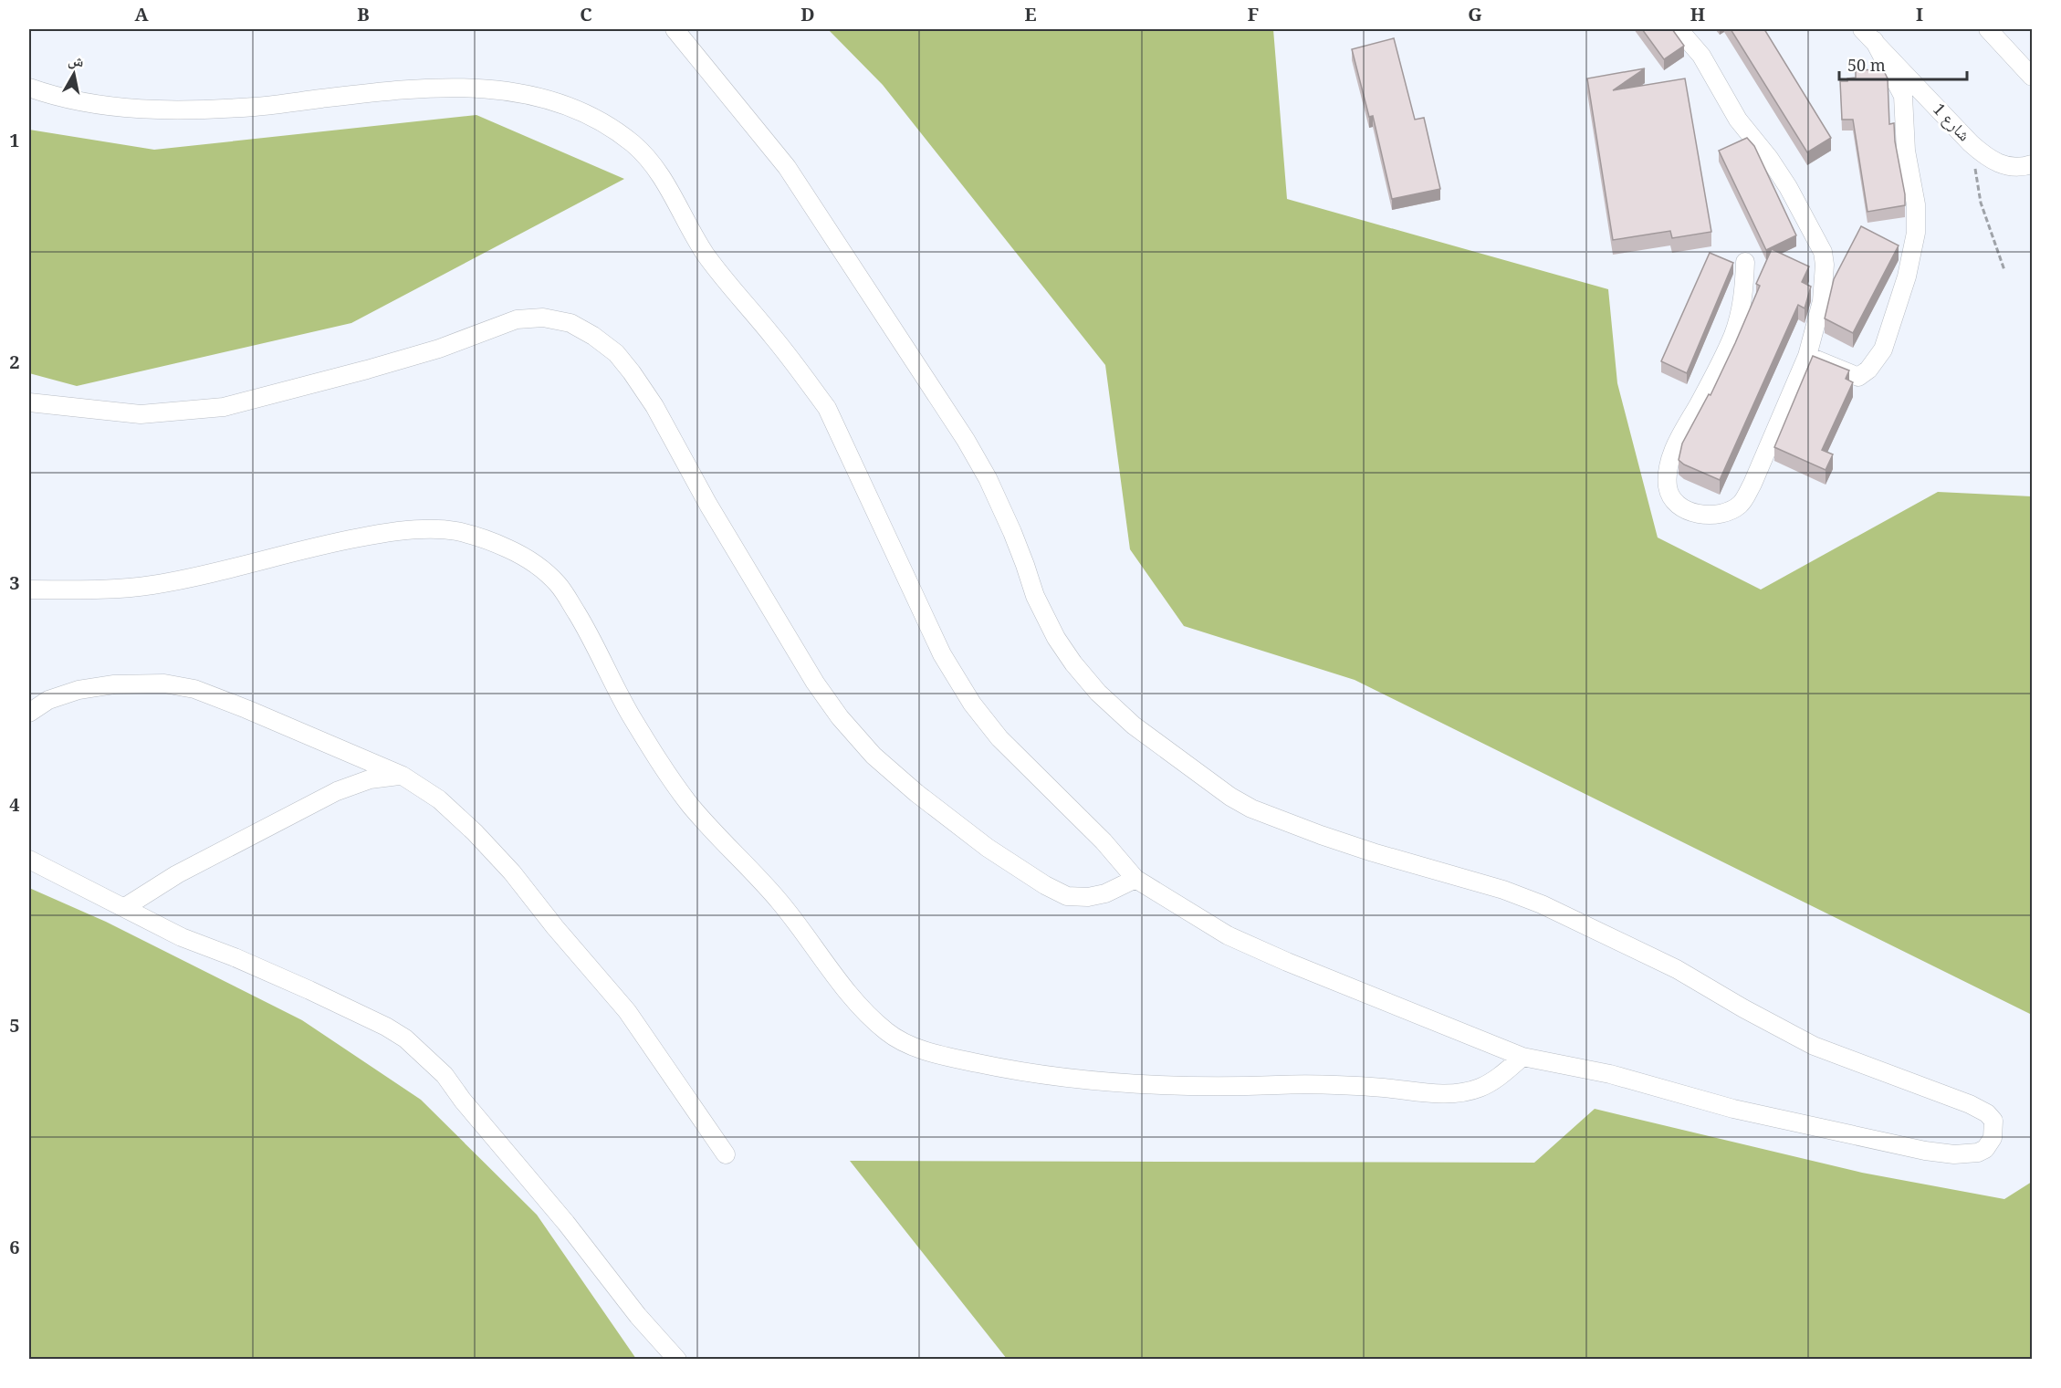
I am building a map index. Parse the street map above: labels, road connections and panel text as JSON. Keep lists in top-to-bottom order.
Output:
{
  "streets": {
    "street": ["شارع 1"]
  },
  "scale_bar": "50 m",
  "north": "top",
  "grid": {
    "columns": [
      "A",
      "B",
      "C",
      "D",
      "E",
      "F",
      "G",
      "H",
      "I"
    ],
    "rows": [
      "1",
      "2",
      "3",
      "4",
      "5",
      "6"
    ]
  }
}
